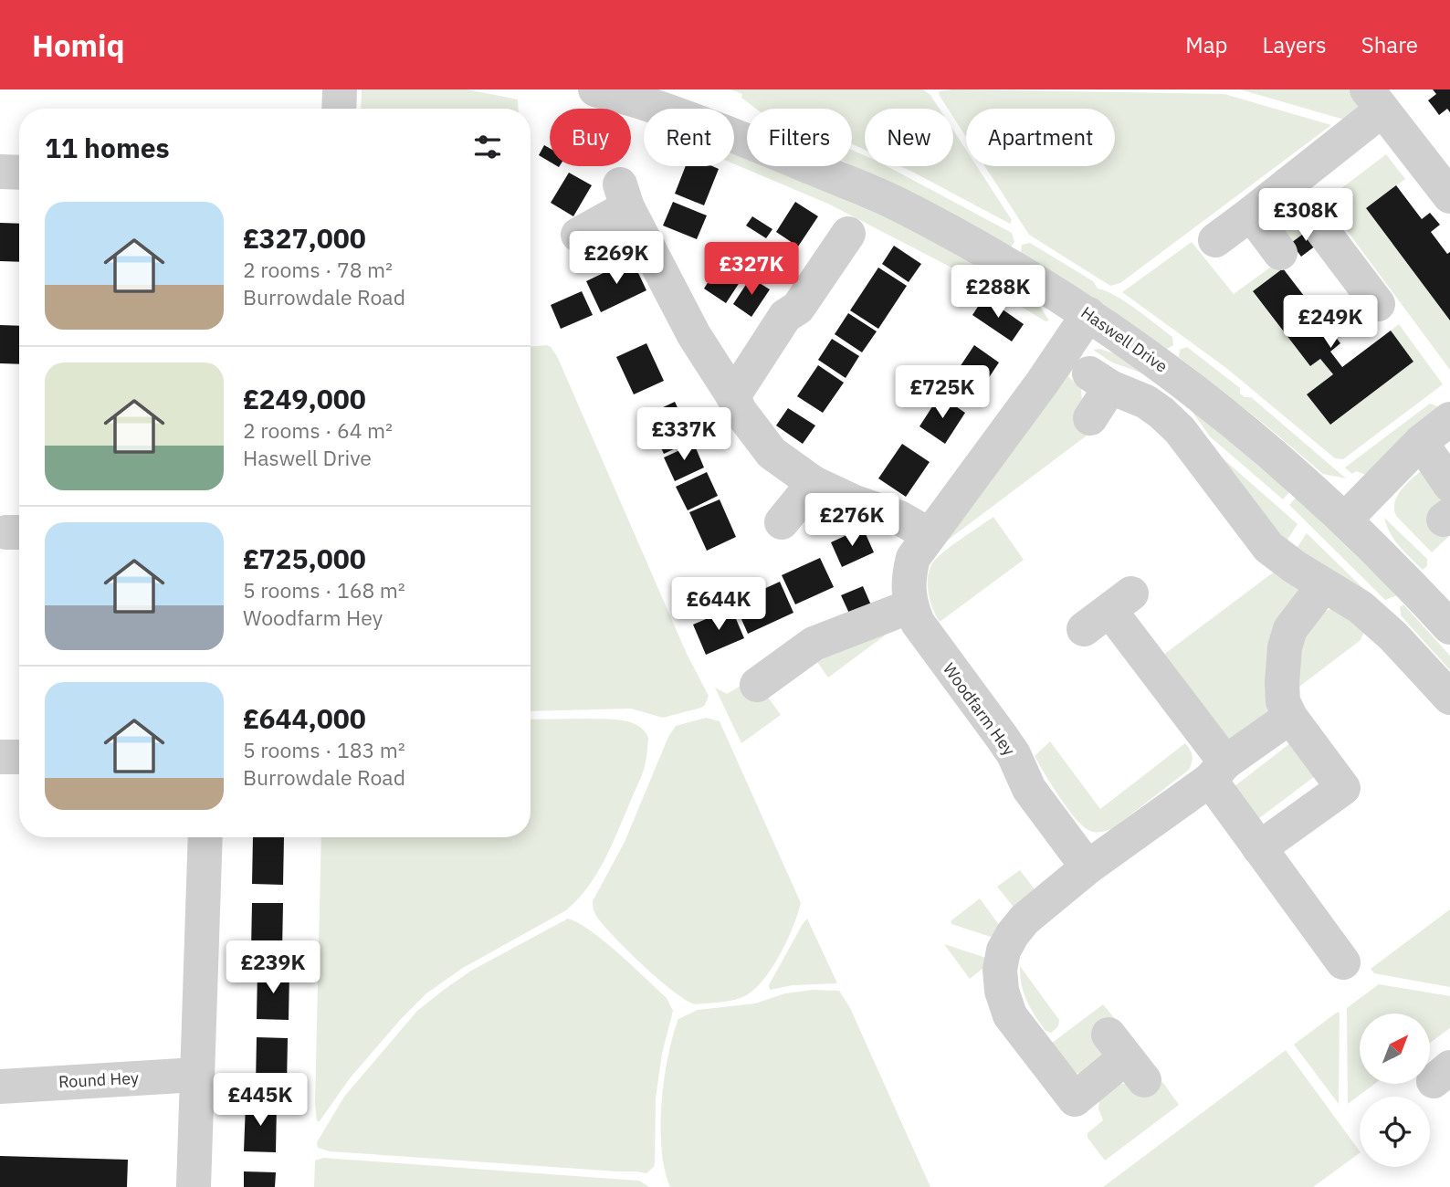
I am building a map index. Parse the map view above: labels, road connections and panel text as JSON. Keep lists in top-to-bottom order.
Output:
{
  "streets": {
    "street": ["Haswell Drive", "Woodfarm Hey", "Round Hey"]
  },
  "crossings": [
    ["Haswell Drive", "Woodfarm Hey"]
  ],
  "north": "top right",
  "page": {
    "header": "Homiq",
    "nav": ["Map", "Layers", "Share"],
    "chip": [
      "Buy",
      "Rent",
      "Filters",
      "New",
      "Apartment"
    ],
    "heading": "11 homes",
    "list": [
      {
        "name": "£327,000",
        "note": "2 rooms · 78 m² · Burrowdale Road"
      },
      {
        "name": "£249,000",
        "note": "2 rooms · 64 m² · Haswell Drive"
      },
      {
        "name": "£725,000",
        "note": "5 rooms · 168 m² · Woodfarm Hey"
      },
      {
        "name": "£644,000",
        "note": "5 rooms · 183 m² · Burrowdale Road"
      }
    ],
    "price": [
      "£308K",
      "£269K",
      "£327K",
      "£288K",
      "£249K",
      "£725K",
      "£337K",
      "£276K",
      "£644K",
      "£239K",
      "£445K"
    ]
  }
}
